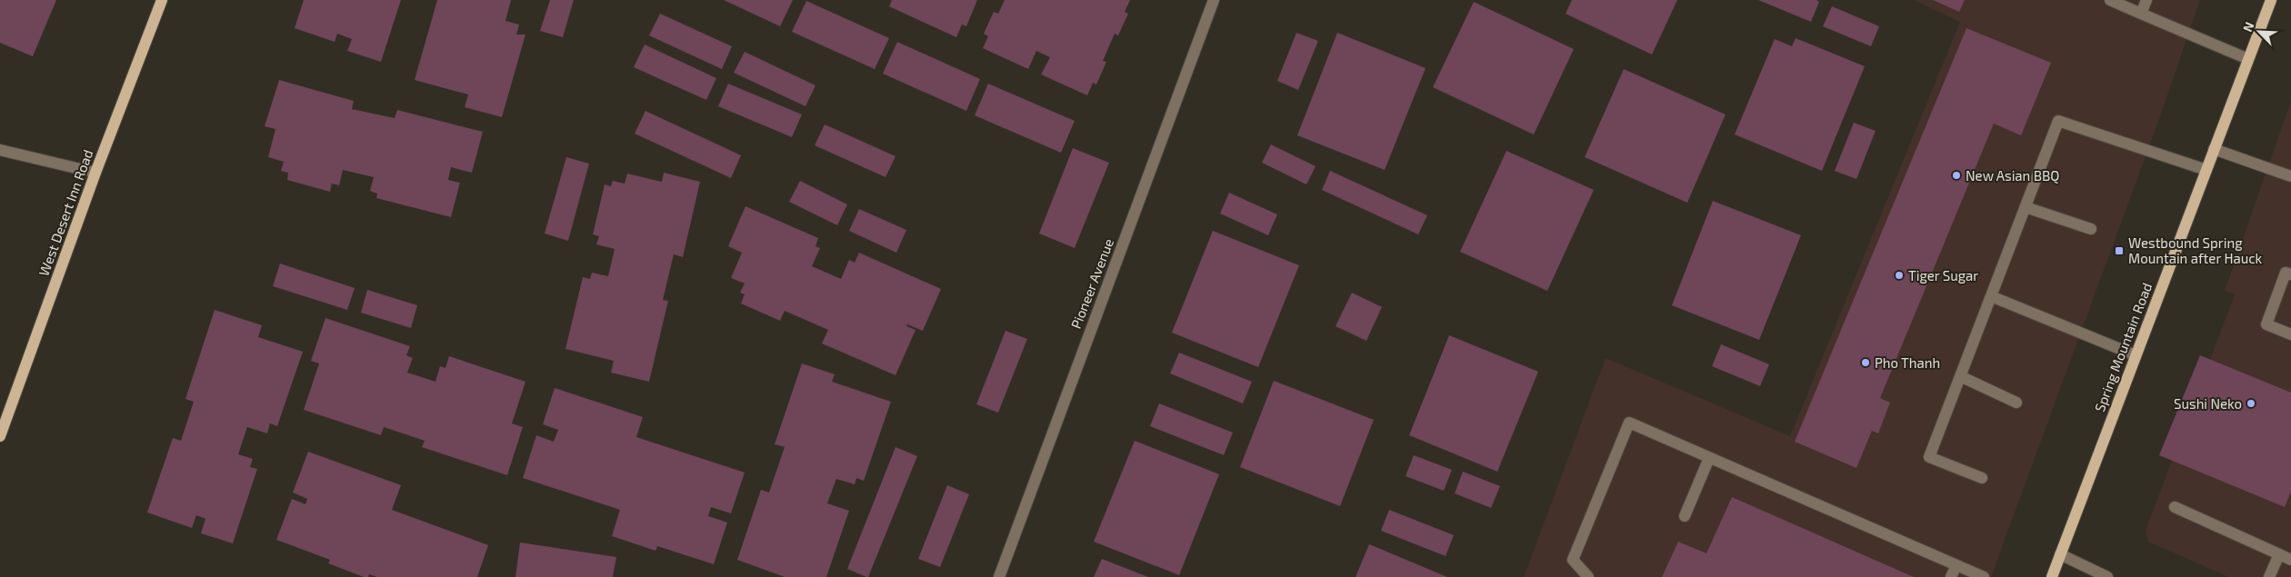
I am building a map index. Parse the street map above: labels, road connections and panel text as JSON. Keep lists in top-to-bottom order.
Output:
{
  "streets": {
    "main road": ["West Desert Inn Road", "Spring Mountain Road"],
    "street": ["Pioneer Avenue"]
  },
  "places": {
    "other": [
      "New Asian BBQ",
      "Tiger Sugar",
      "Pho Thanh",
      "Sushi Neko"
    ],
    "transit": ["Westbound Spring Mountain after Hauck"]
  },
  "north": "top left"
}
